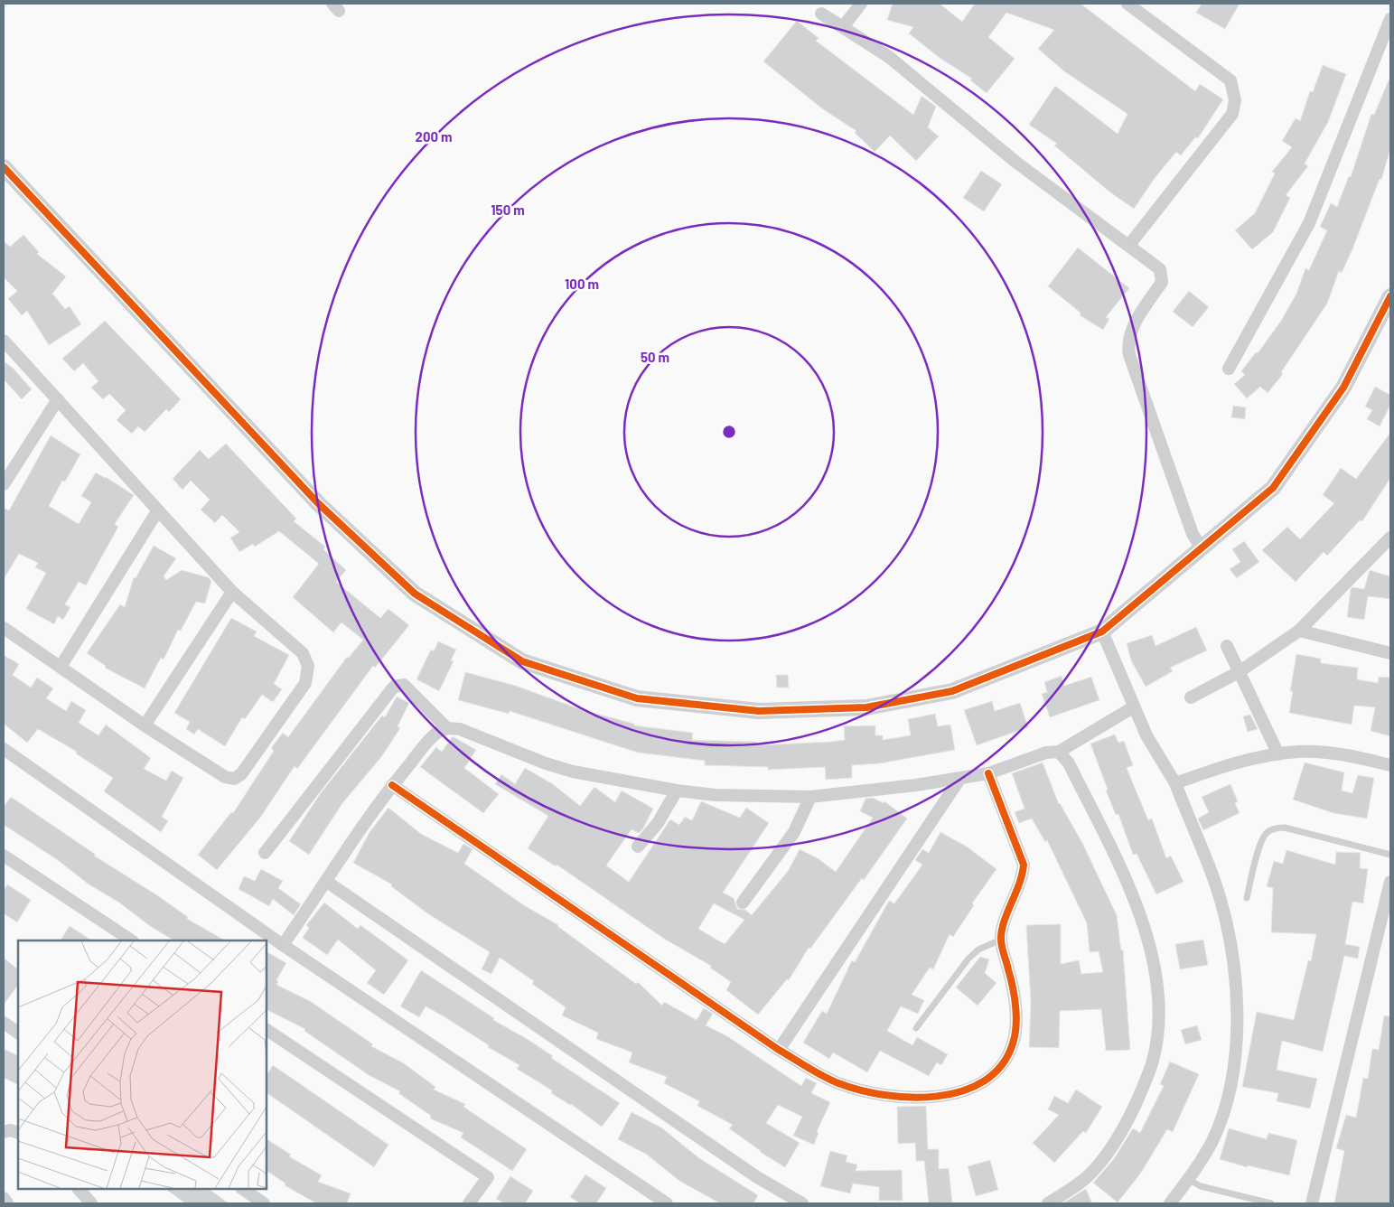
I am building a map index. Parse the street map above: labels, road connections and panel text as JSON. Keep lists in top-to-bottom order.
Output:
{
  "rings": [
    "200 m",
    "150 m",
    "100 m",
    "50 m"
  ]
}
